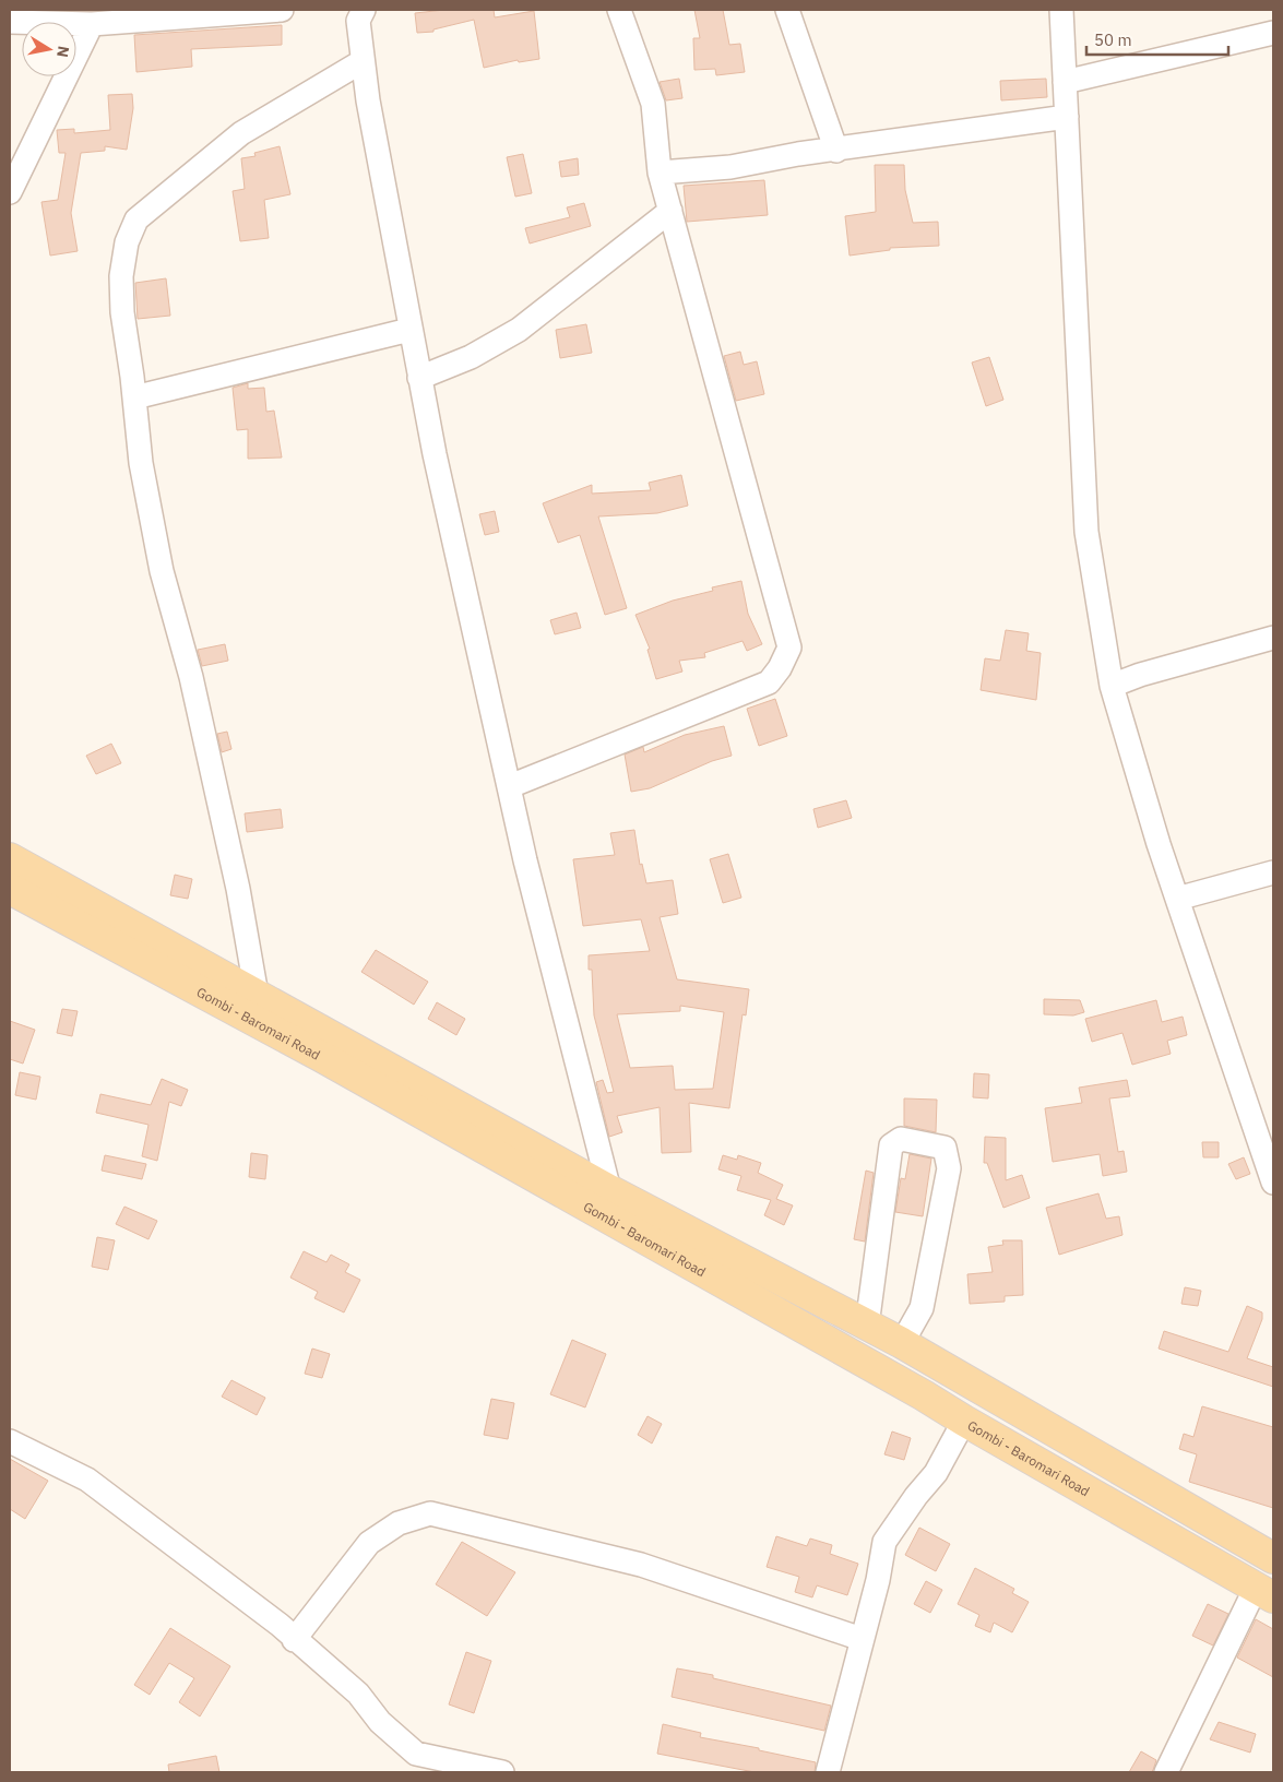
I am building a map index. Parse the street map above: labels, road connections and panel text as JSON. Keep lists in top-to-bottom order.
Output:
{
  "streets": {
    "main road": ["Gombi - Baromari Road"]
  },
  "scale_bar": "50 m",
  "north": "right"
}
